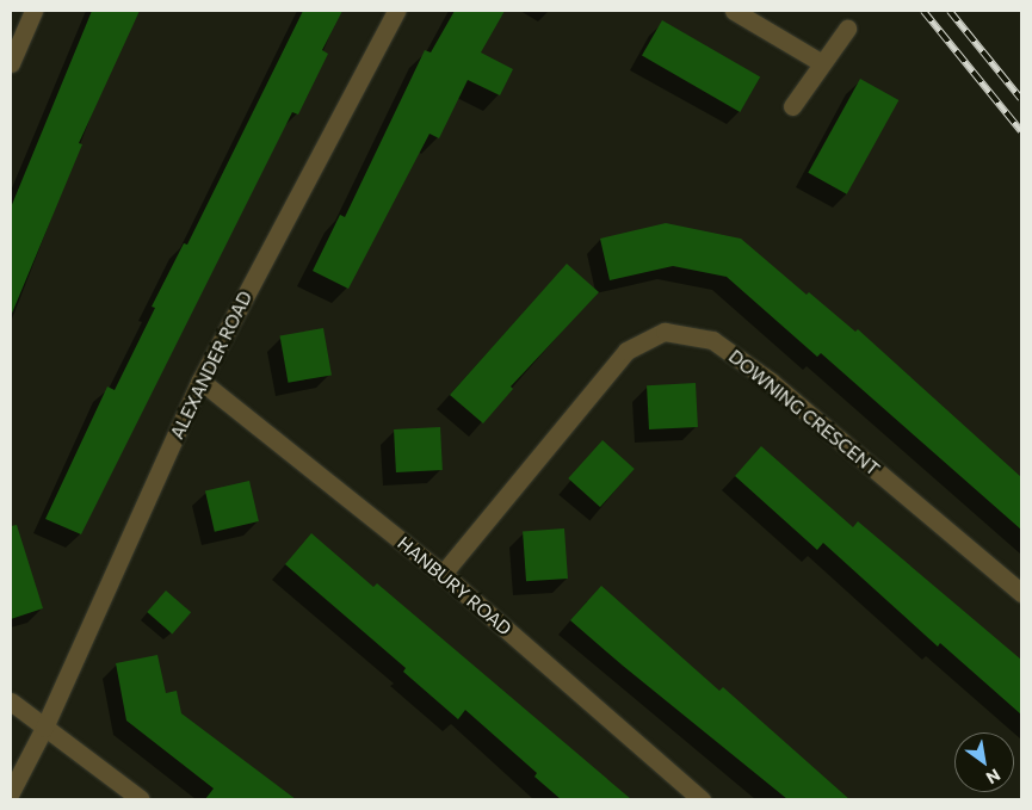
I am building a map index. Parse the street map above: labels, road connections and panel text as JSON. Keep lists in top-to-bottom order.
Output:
{
  "streets": {
    "street": ["ALEXANDER ROAD", "DOWNING CRESCENT", "HANBURY ROAD"]
  },
  "crossings": [
    ["ALEXANDER ROAD", "HANBURY ROAD"],
    ["DOWNING CRESCENT", "HANBURY ROAD"]
  ],
  "north": "bottom right"
}
